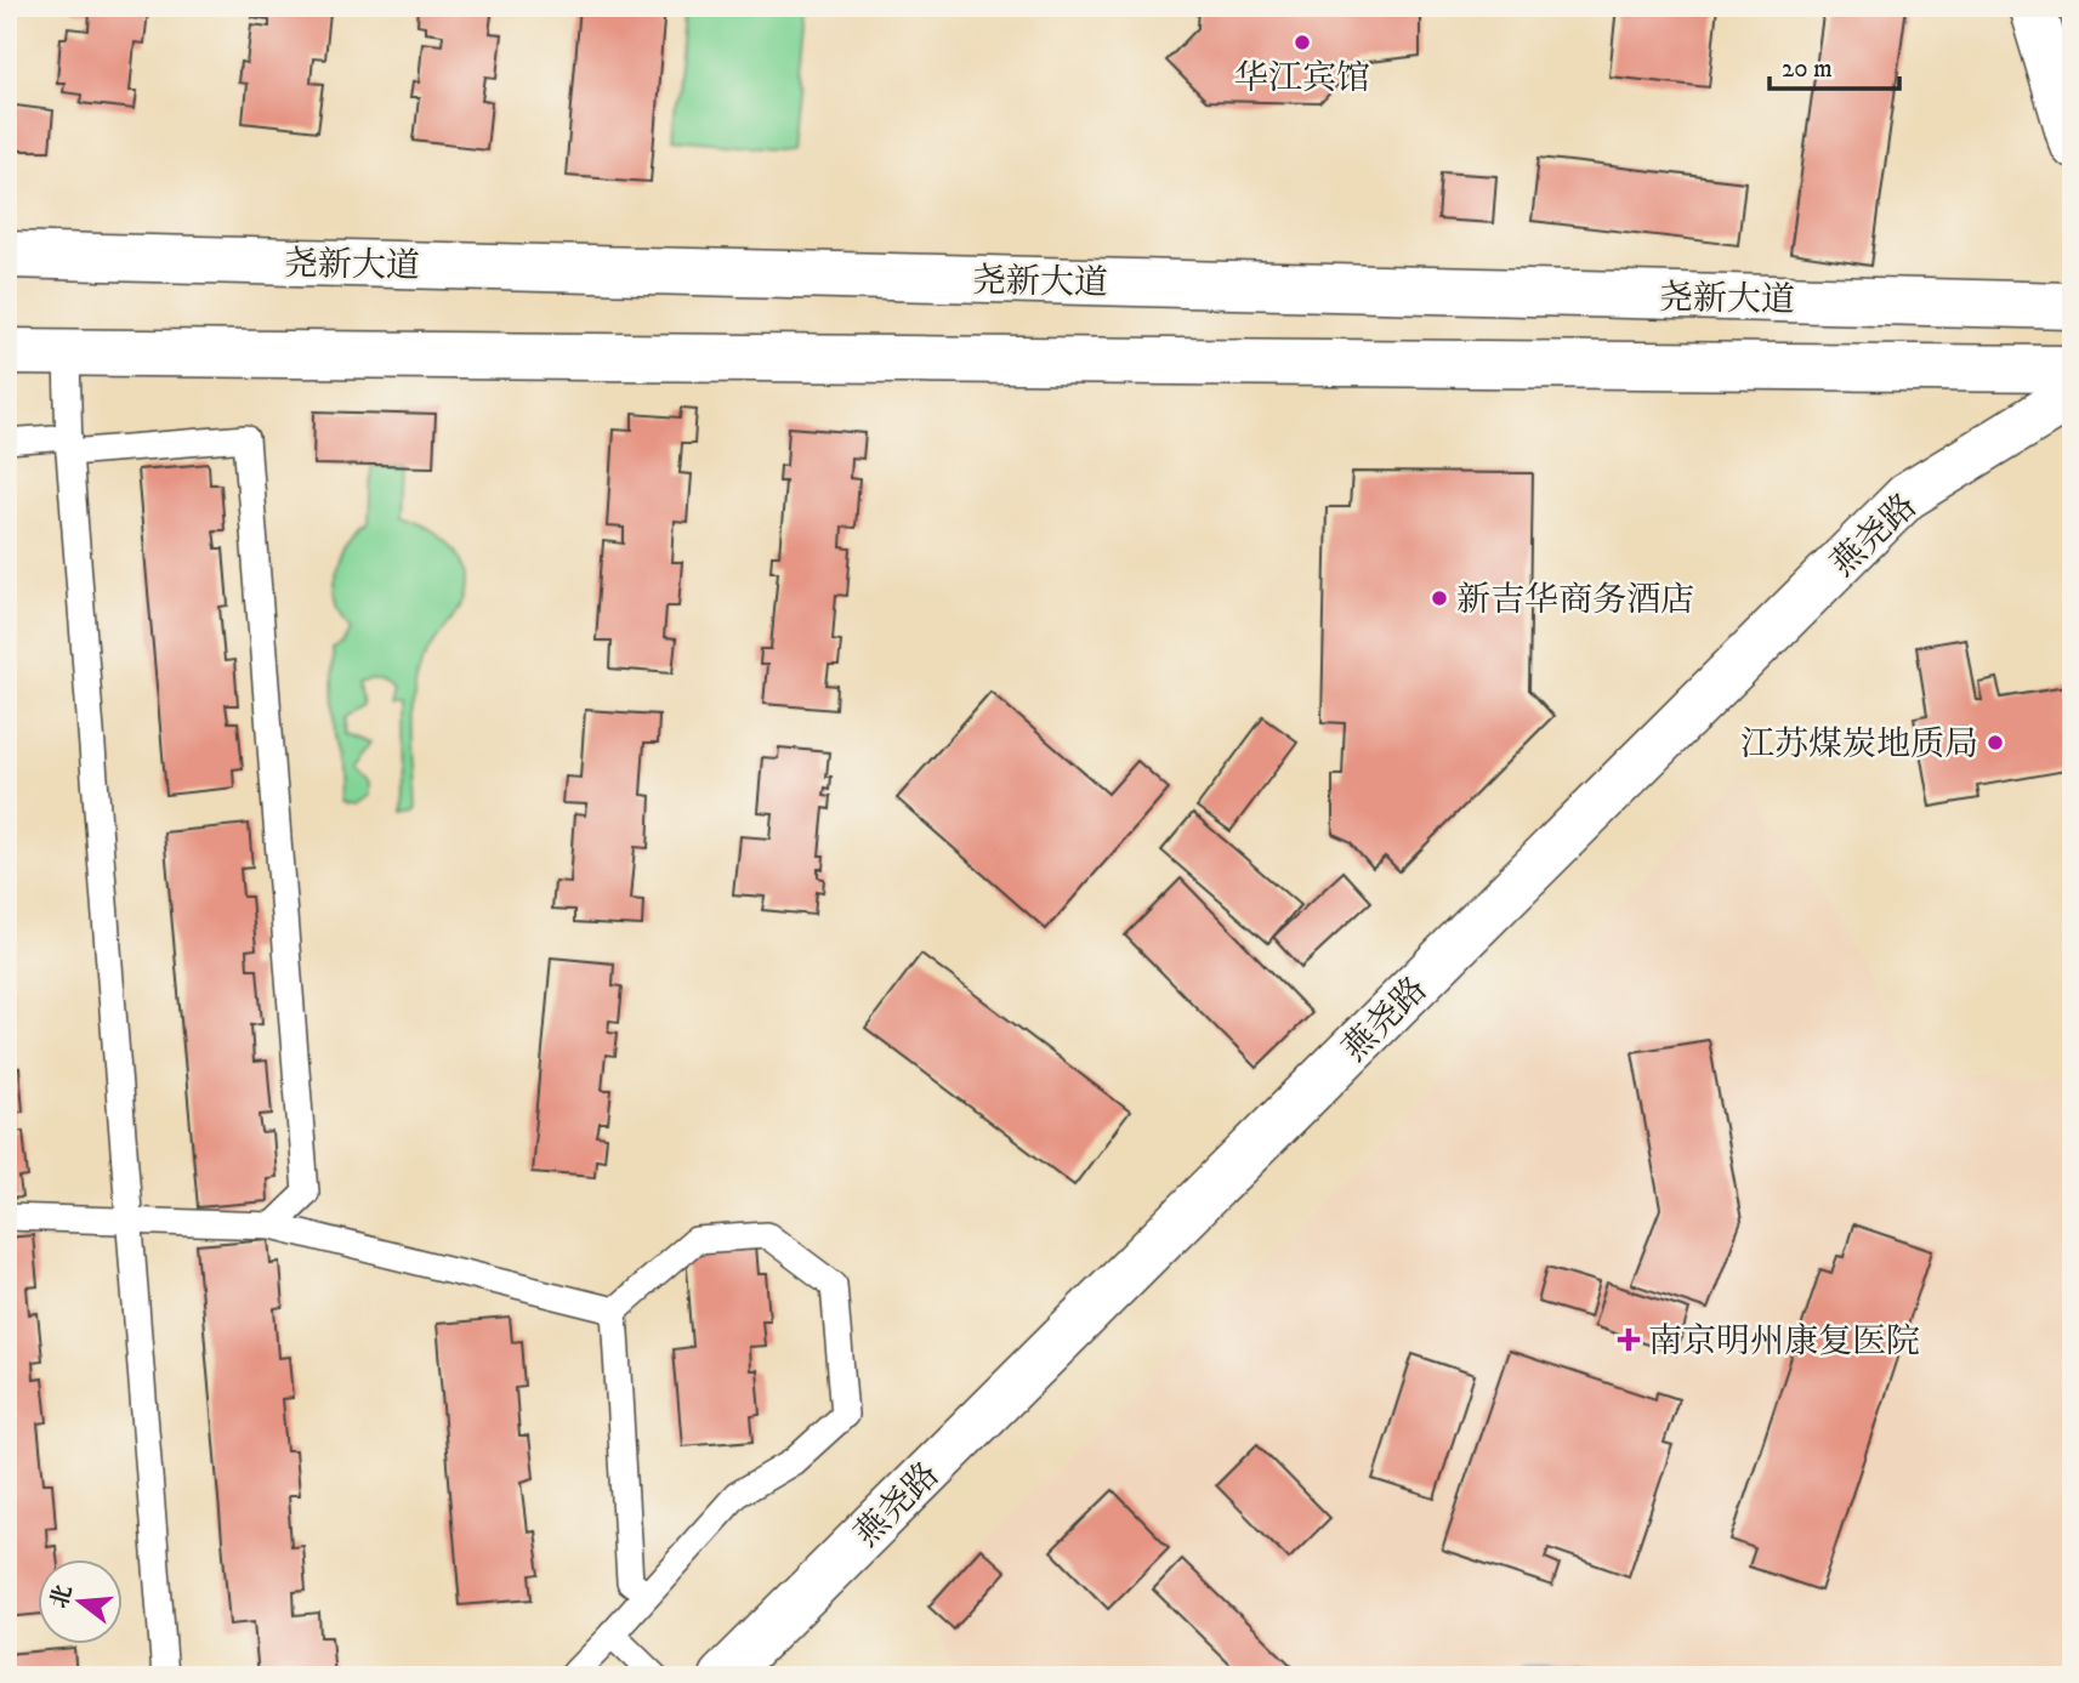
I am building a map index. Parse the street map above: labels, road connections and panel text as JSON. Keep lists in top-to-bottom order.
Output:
{
  "streets": {
    "main road": ["尧新大道", "燕尧路"]
  },
  "places": {
    "other": ["华江宾馆", "新吉华商务酒店", "江苏煤炭地质局"],
    "health": ["南京明州康复医院"]
  },
  "scale_bar": "20 m",
  "north": "left"
}
